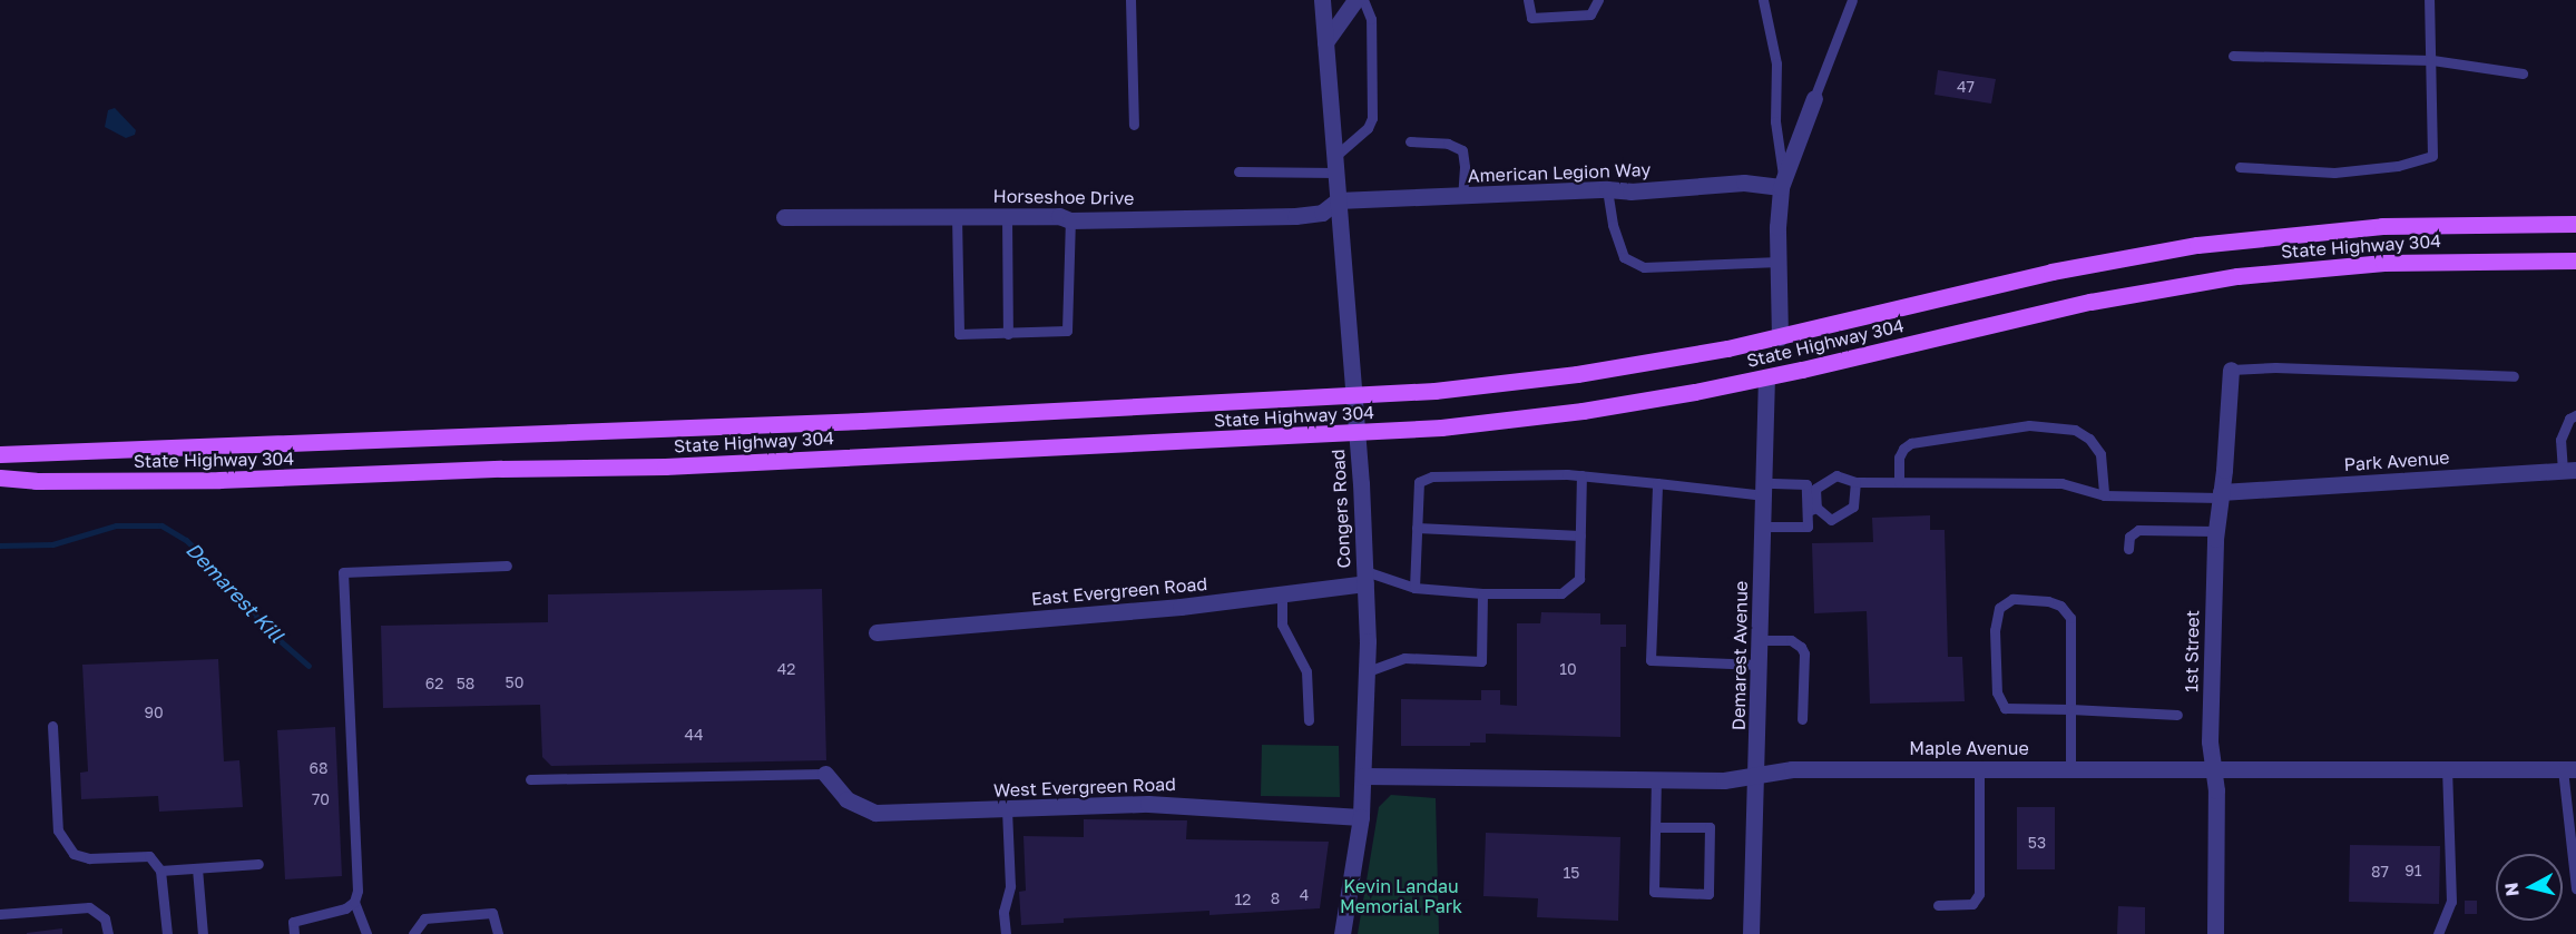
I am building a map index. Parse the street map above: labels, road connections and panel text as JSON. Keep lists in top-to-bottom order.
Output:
{
  "streets": {
    "main road": ["State Highway 304"],
    "street": [
      "American Legion Way",
      "Horseshoe Drive",
      "Park Avenue",
      "Congers Road",
      "East Evergreen Road",
      "1st Street",
      "Demarest Avenue",
      "Maple Avenue",
      "West Evergreen Road"
    ]
  },
  "crossings": [
    ["American Legion Way", "Horseshoe Drive"],
    ["American Legion Way", "Congers Road"],
    ["Horseshoe Drive", "Congers Road"],
    ["State Highway 304", "Congers Road"],
    ["State Highway 304", "Demarest Avenue"],
    ["Park Avenue", "1st Street"],
    ["Congers Road", "East Evergreen Road"],
    ["Congers Road", "Maple Avenue"],
    ["Congers Road", "West Evergreen Road"],
    ["1st Street", "Maple Avenue"],
    ["Demarest Avenue", "Maple Avenue"]
  ],
  "water": ["Demarest Kill"],
  "parks": ["Kevin Landau Memorial Park"],
  "house_numbers": [
    "47",
    "42",
    "10",
    "50",
    "62",
    "58",
    "90",
    "44",
    "68",
    "70",
    "53",
    "91",
    "87",
    "15",
    "4",
    "8",
    "12"
  ],
  "north": "left"
}
